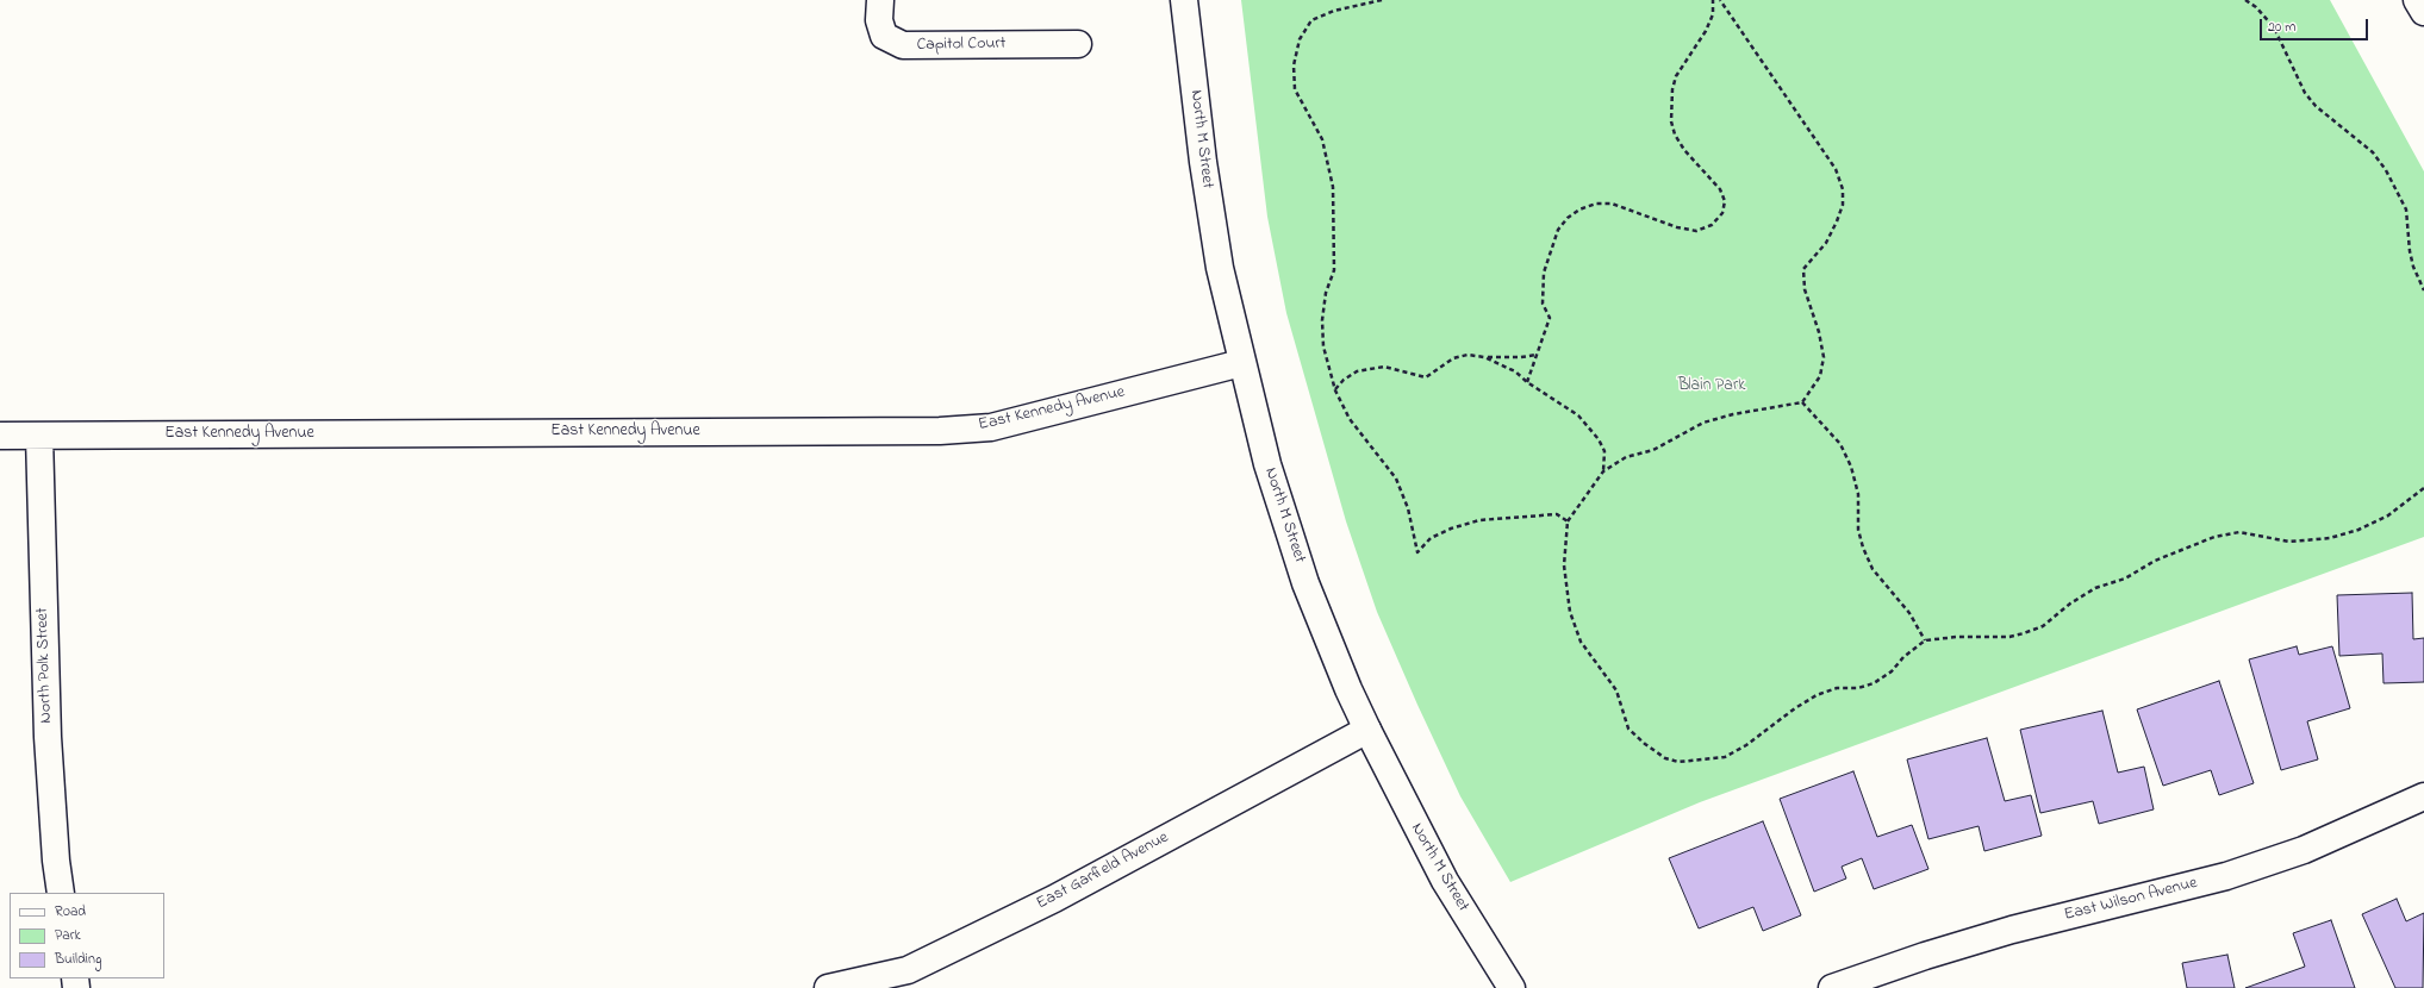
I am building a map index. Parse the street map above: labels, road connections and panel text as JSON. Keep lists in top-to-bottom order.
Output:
{
  "streets": {
    "main road": [
      "Capitol Court",
      "North M Street",
      "East Kennedy Avenue",
      "North Polk Street",
      "East Garfield Avenue",
      "East Wilson Avenue"
    ]
  },
  "crossings": [
    ["North M Street", "East Kennedy Avenue"],
    ["North M Street", "East Garfield Avenue"],
    ["East Kennedy Avenue", "North Polk Street"]
  ],
  "parks": ["Blain Park"],
  "legend": ["Road", "Park", "Building"],
  "scale_bar": "20 m"
}
